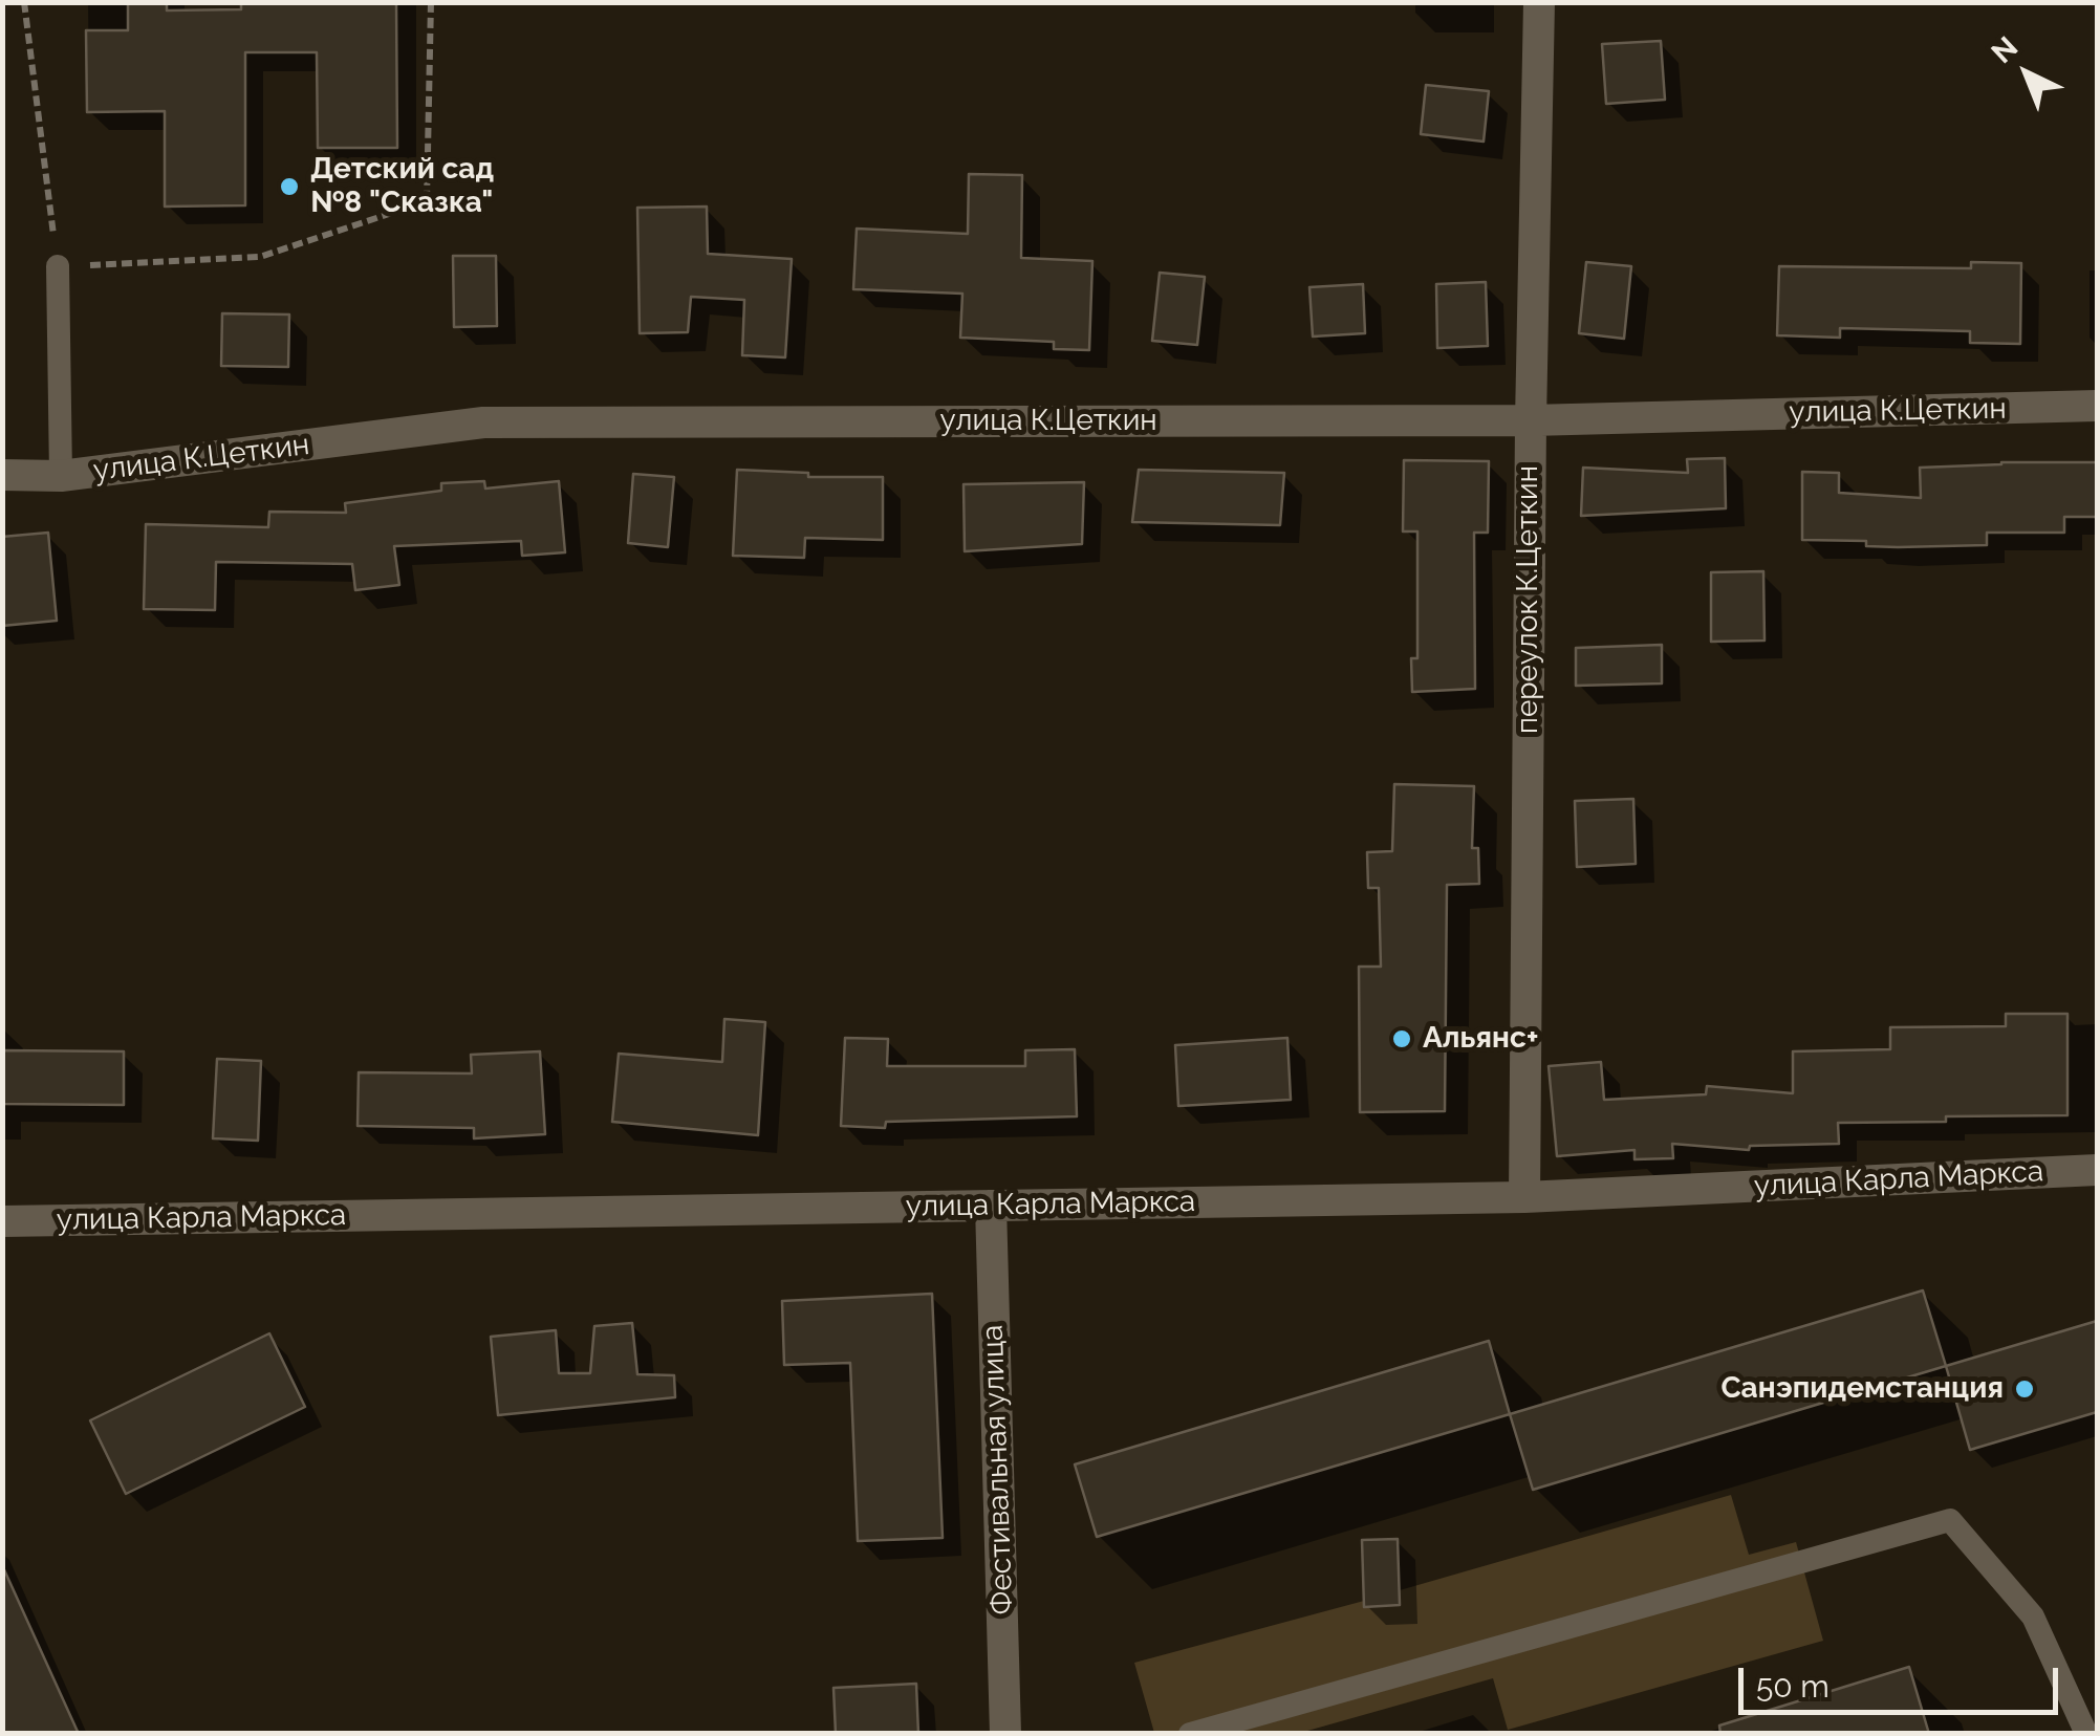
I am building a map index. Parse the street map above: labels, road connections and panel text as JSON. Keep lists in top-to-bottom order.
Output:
{
  "streets": {
    "street": [
      "улица К.Цеткин",
      "переулок К.Цеткин",
      "улица Карла Маркса",
      "Фестивальная улица"
    ]
  },
  "crossings": [
    ["улица К.Цеткин", "переулок К.Цеткин"],
    ["переулок К.Цеткин", "улица Карла Маркса"],
    ["улица Карла Маркса", "Фестивальная улица"]
  ],
  "places": ["Детский сад №8 \"Сказка\"", "Альянс+", "Санэпидемстанция"],
  "scale_bar": "50 m",
  "north": "top left"
}
